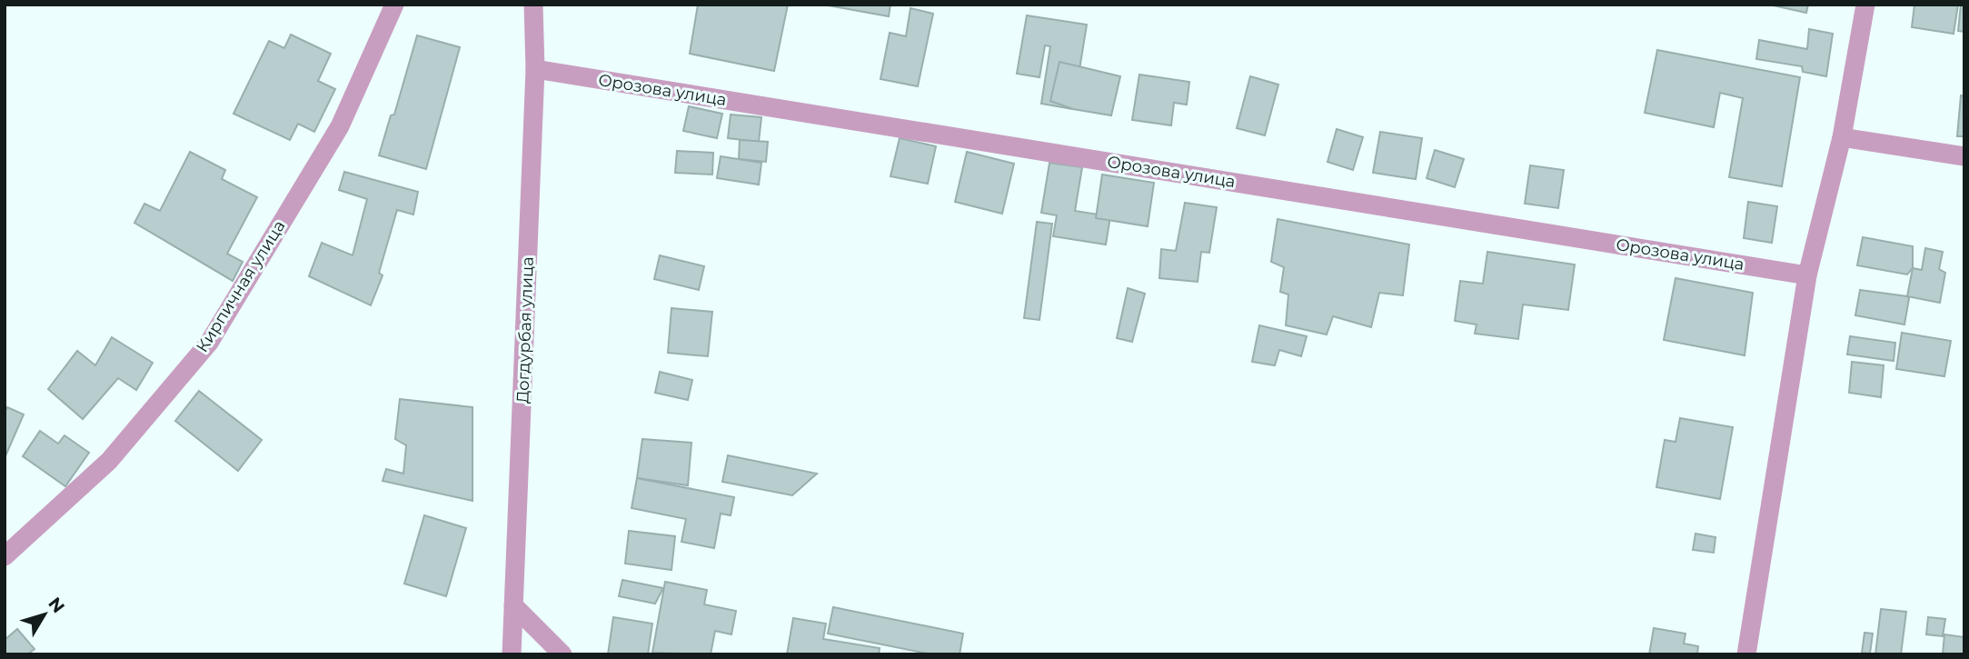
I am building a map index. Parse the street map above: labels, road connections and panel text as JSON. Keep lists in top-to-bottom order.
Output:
{
  "streets": {
    "street": ["Орозова улица", "Кирпичная улица", "Догдурбая улица"]
  },
  "crossings": [
    ["Орозова улица", "Догдурбая улица"]
  ],
  "north": "top right"
}
